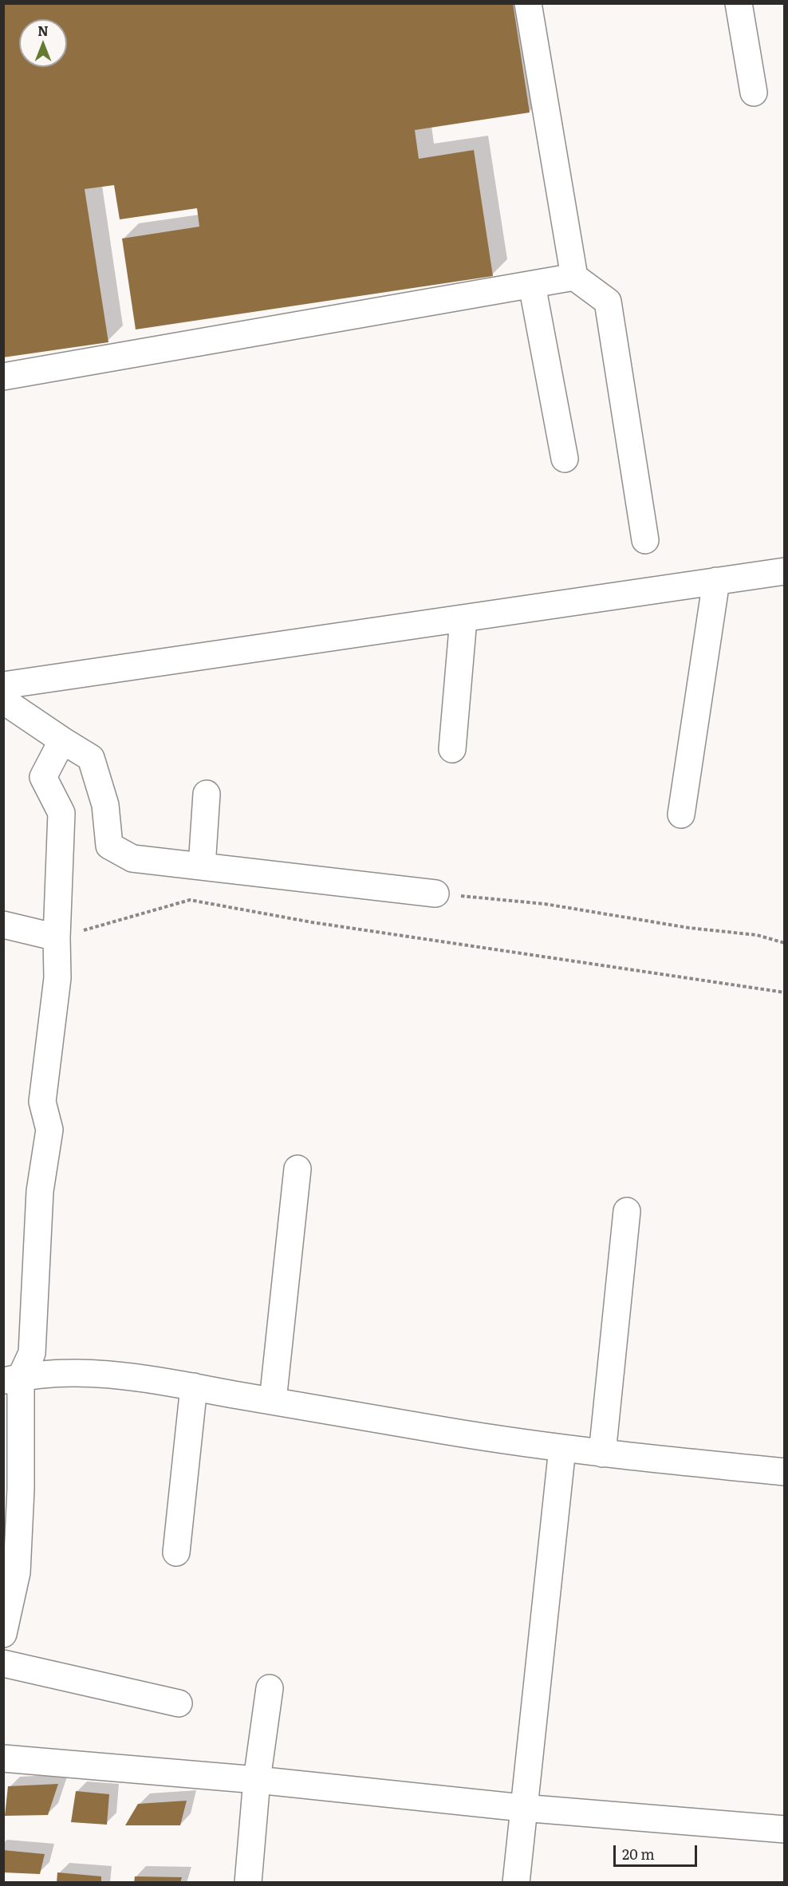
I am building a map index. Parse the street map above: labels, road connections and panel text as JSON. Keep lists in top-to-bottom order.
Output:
{
  "scale_bar": "20 m",
  "north": "top"
}
